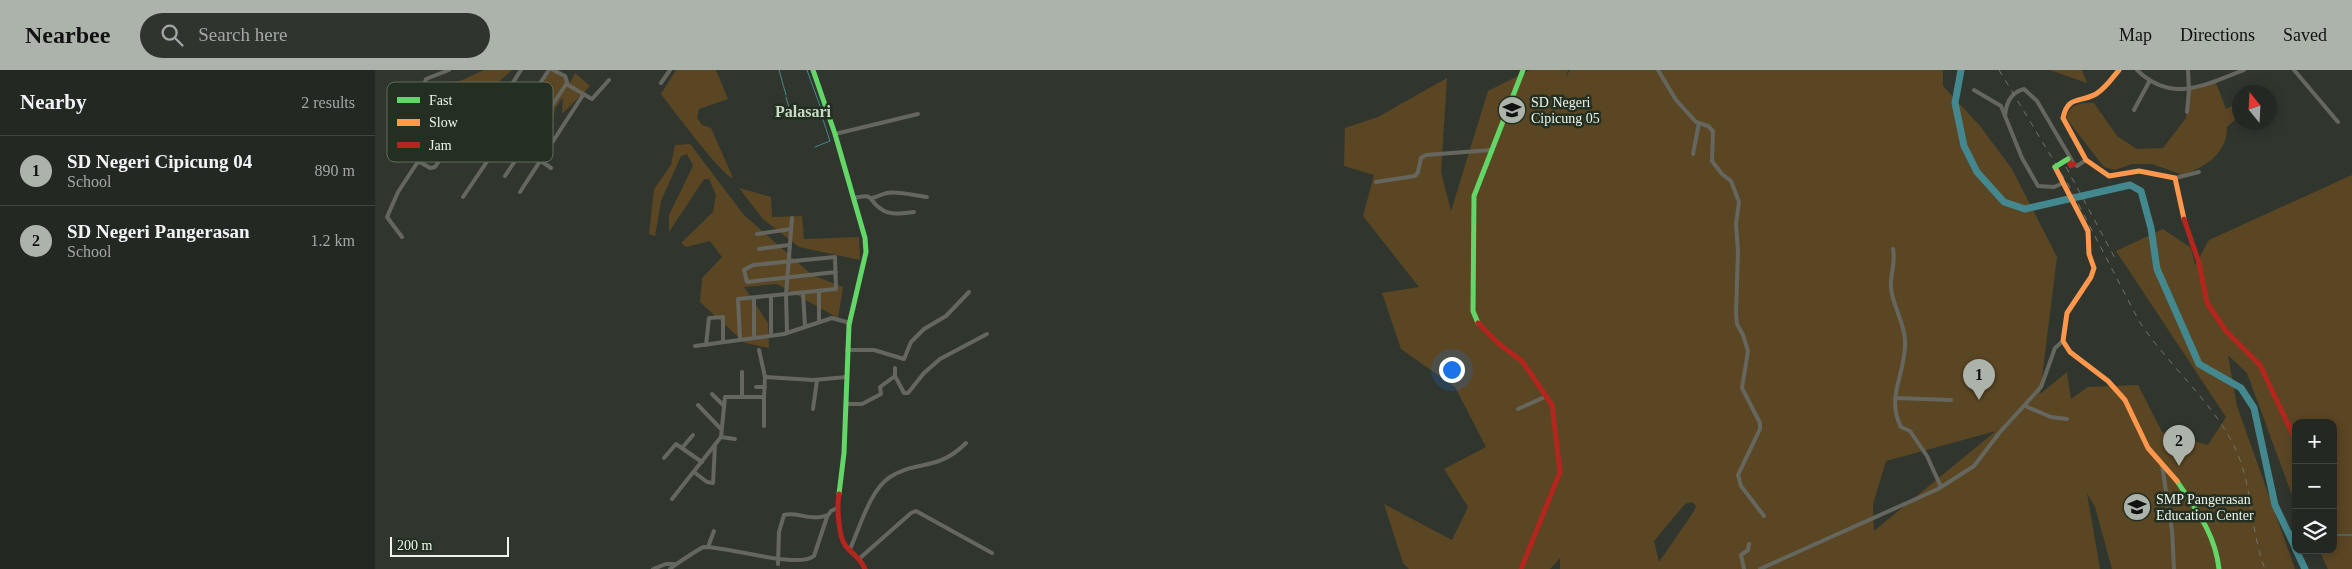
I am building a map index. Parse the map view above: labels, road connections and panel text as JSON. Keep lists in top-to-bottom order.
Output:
{
  "districts": ["Palasari"],
  "places": {
    "school or university": ["SD Negeri Cipicung 05", "SMP Pangerasan Education Center"]
  },
  "legend": ["Fast", "Slow", "Jam"],
  "scale_bar": "200 m",
  "north": "top",
  "page": {
    "header": "Nearbee",
    "search": "Search here",
    "nav": ["Map", "Directions", "Saved"],
    "heading": ["Nearby", "2 results"],
    "list": [
      {
        "mark": "1",
        "name": "SD Negeri Cipicung 04",
        "note": "School",
        "value": "890 m"
      },
      {
        "mark": "2",
        "name": "SD Negeri Pangerasan",
        "note": "School",
        "value": "1.2 km"
      }
    ],
    "pins": ["1", "2"],
    "map_buttons": ["+", "−"],
    "scale": "200 m"
  }
}
